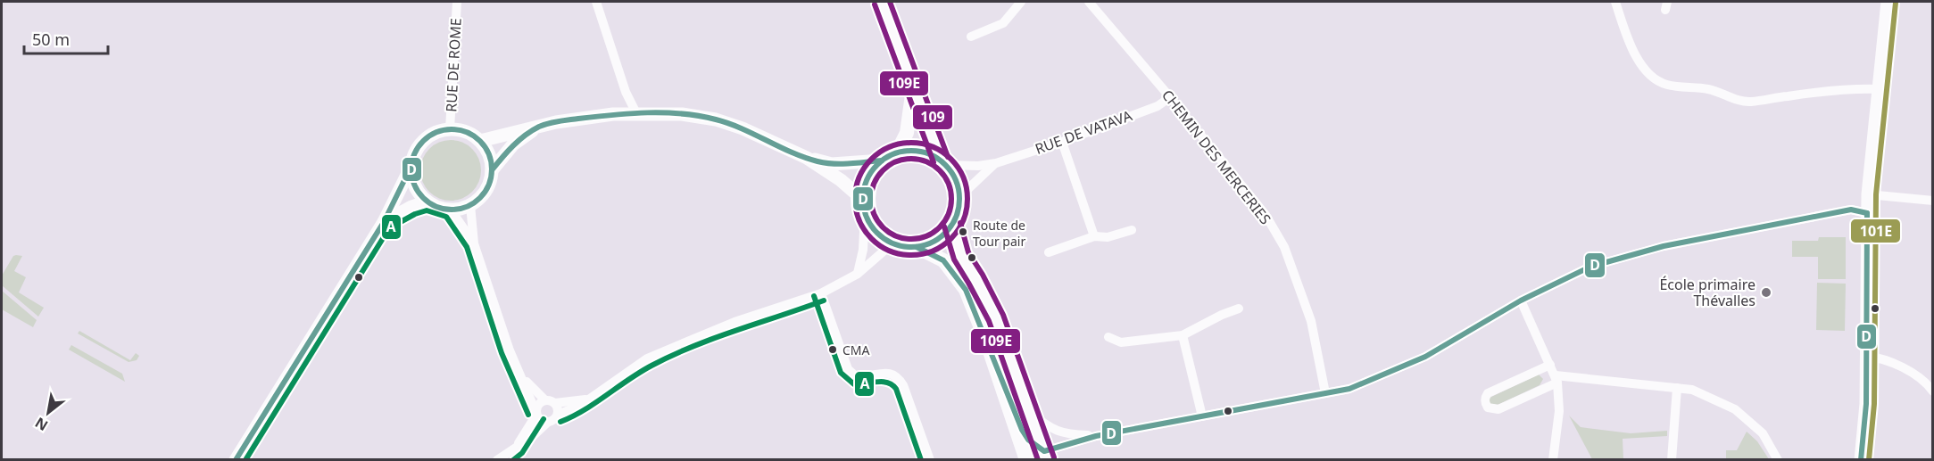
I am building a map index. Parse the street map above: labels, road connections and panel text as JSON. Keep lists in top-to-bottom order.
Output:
{
  "streets": {
    "street": ["RUE DE ROME", "RUE DE VATAVA", "CHEMIN DES MERCERIES"]
  },
  "crossings": [
    ["RUE DE VATAVA", "CHEMIN DES MERCERIES"]
  ],
  "places": ["Route de Tour pair", "École primaire Thévalles", "CMA"],
  "lines": [
    "transit line 109",
    "transit line 101E",
    "transit line 109E",
    "transit line D",
    "transit line A"
  ],
  "scale_bar": "50 m",
  "north": "bottom left"
}
